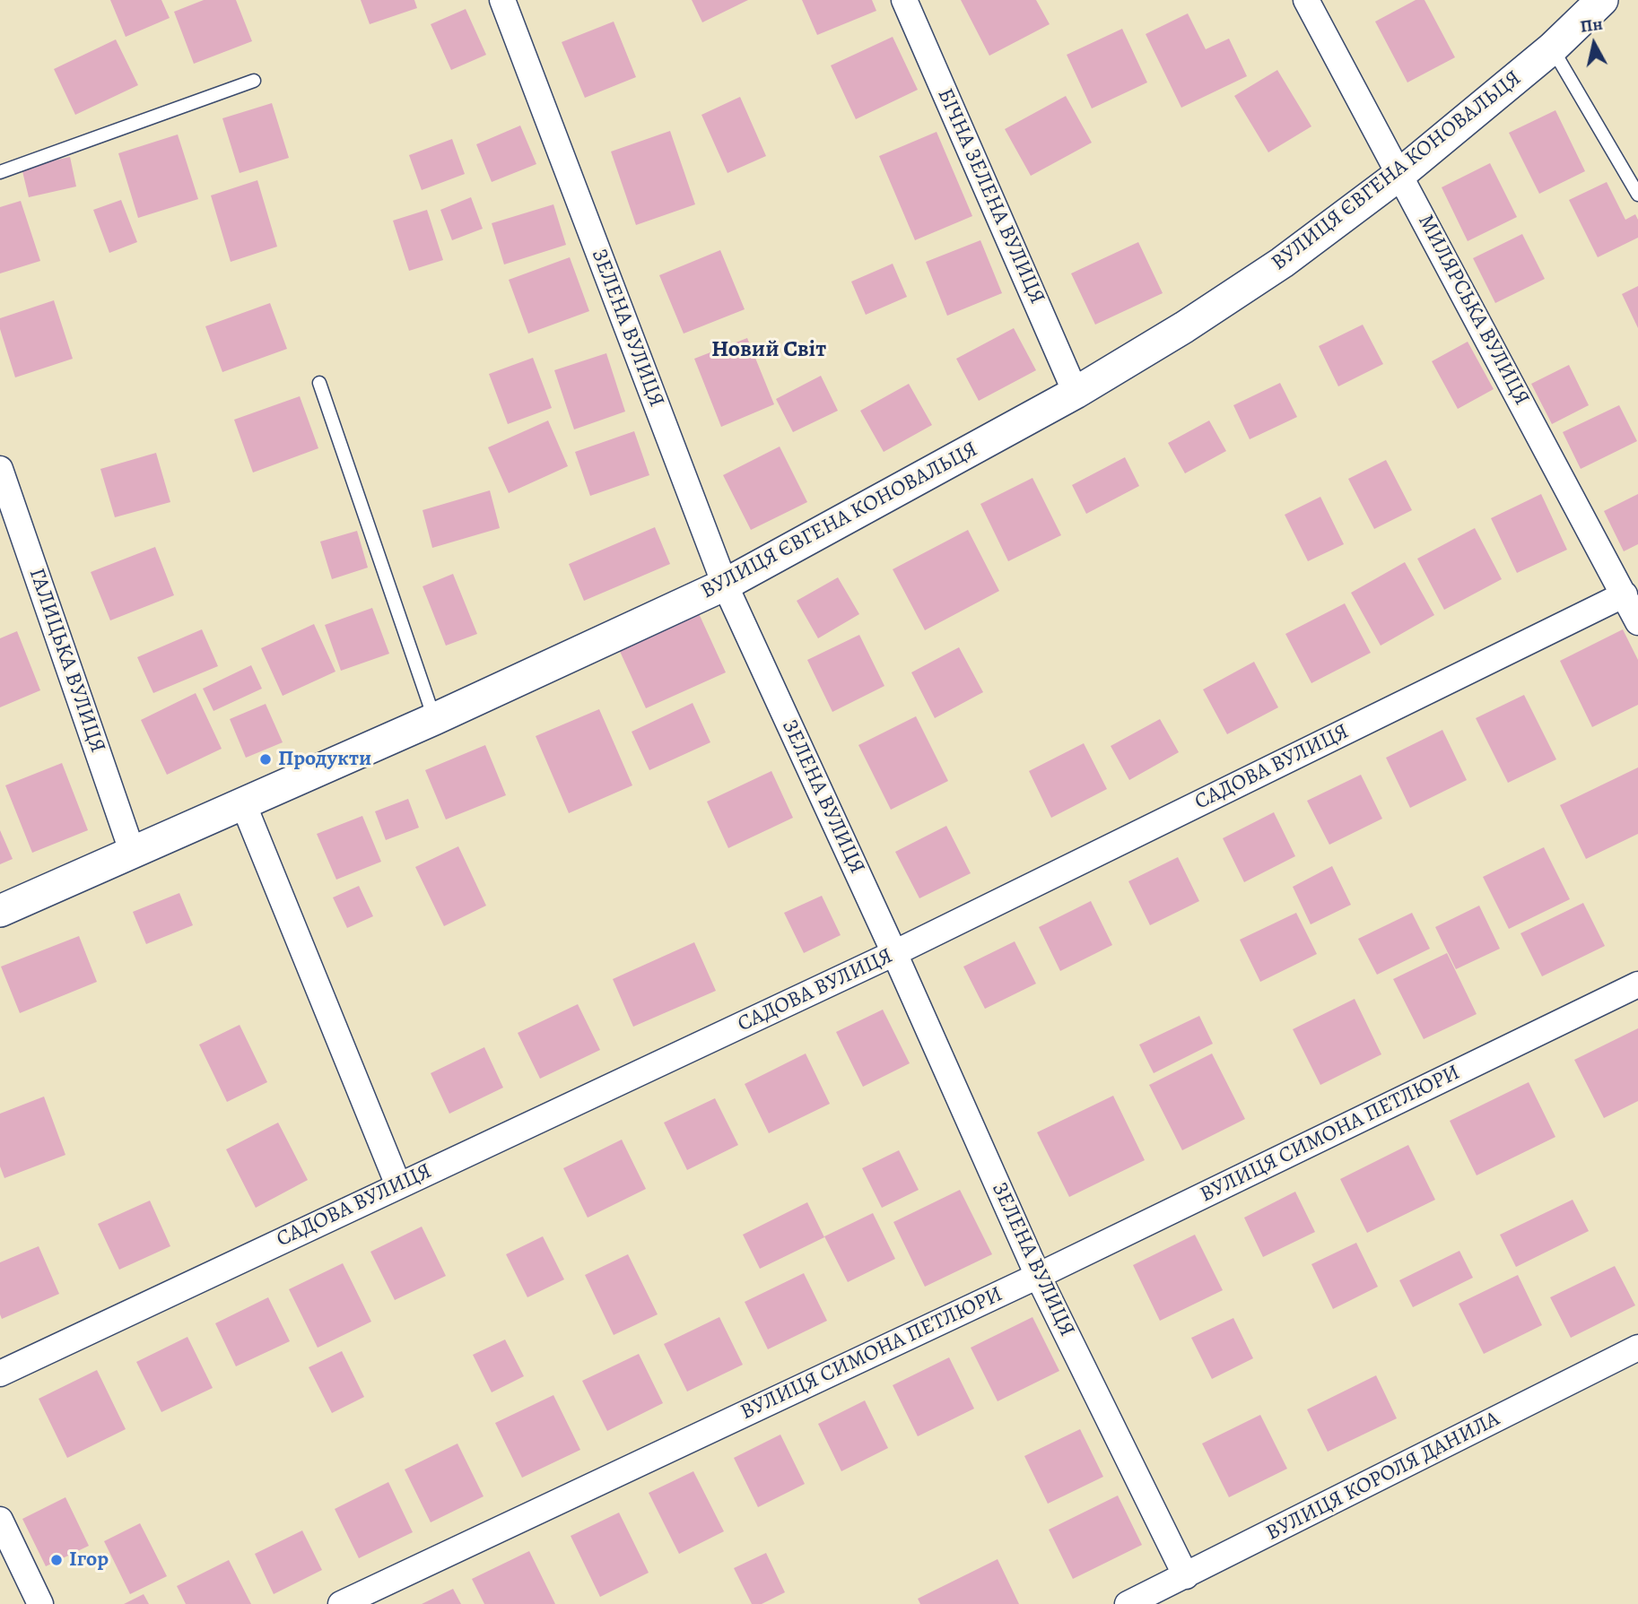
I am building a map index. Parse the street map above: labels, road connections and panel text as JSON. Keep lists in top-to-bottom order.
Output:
{
  "streets": {
    "street": [
      "ВУЛИЦЯ ЄВГЕНА КОНОВАЛЬЦЯ",
      "БІЧНА ЗЕЛЕНА ВУЛИЦЯ",
      "МИЛЯРСЬКА ВУЛИЦЯ",
      "ЗЕЛЕНА ВУЛИЦЯ",
      "ГАЛИЦЬКА ВУЛИЦЯ",
      "САДОВА ВУЛИЦЯ",
      "ВУЛИЦЯ СИМОНА ПЕТЛЮРИ",
      "ВУЛИЦЯ КОРОЛЯ ДАНИЛА"
    ]
  },
  "crossings": [
    ["ВУЛИЦЯ ЄВГЕНА КОНОВАЛЬЦЯ", "БІЧНА ЗЕЛЕНА ВУЛИЦЯ"],
    ["ВУЛИЦЯ ЄВГЕНА КОНОВАЛЬЦЯ", "МИЛЯРСЬКА ВУЛИЦЯ"],
    ["ВУЛИЦЯ ЄВГЕНА КОНОВАЛЬЦЯ", "ЗЕЛЕНА ВУЛИЦЯ"],
    ["ВУЛИЦЯ ЄВГЕНА КОНОВАЛЬЦЯ", "ГАЛИЦЬКА ВУЛИЦЯ"],
    ["МИЛЯРСЬКА ВУЛИЦЯ", "САДОВА ВУЛИЦЯ"],
    ["ЗЕЛЕНА ВУЛИЦЯ", "САДОВА ВУЛИЦЯ"],
    ["ЗЕЛЕНА ВУЛИЦЯ", "ВУЛИЦЯ СИМОНА ПЕТЛЮРИ"],
    ["ЗЕЛЕНА ВУЛИЦЯ", "ВУЛИЦЯ КОРОЛЯ ДАНИЛА"]
  ],
  "districts": ["Новий Світ"],
  "places": ["Продукти", "Ігор"],
  "north": "top"
}
